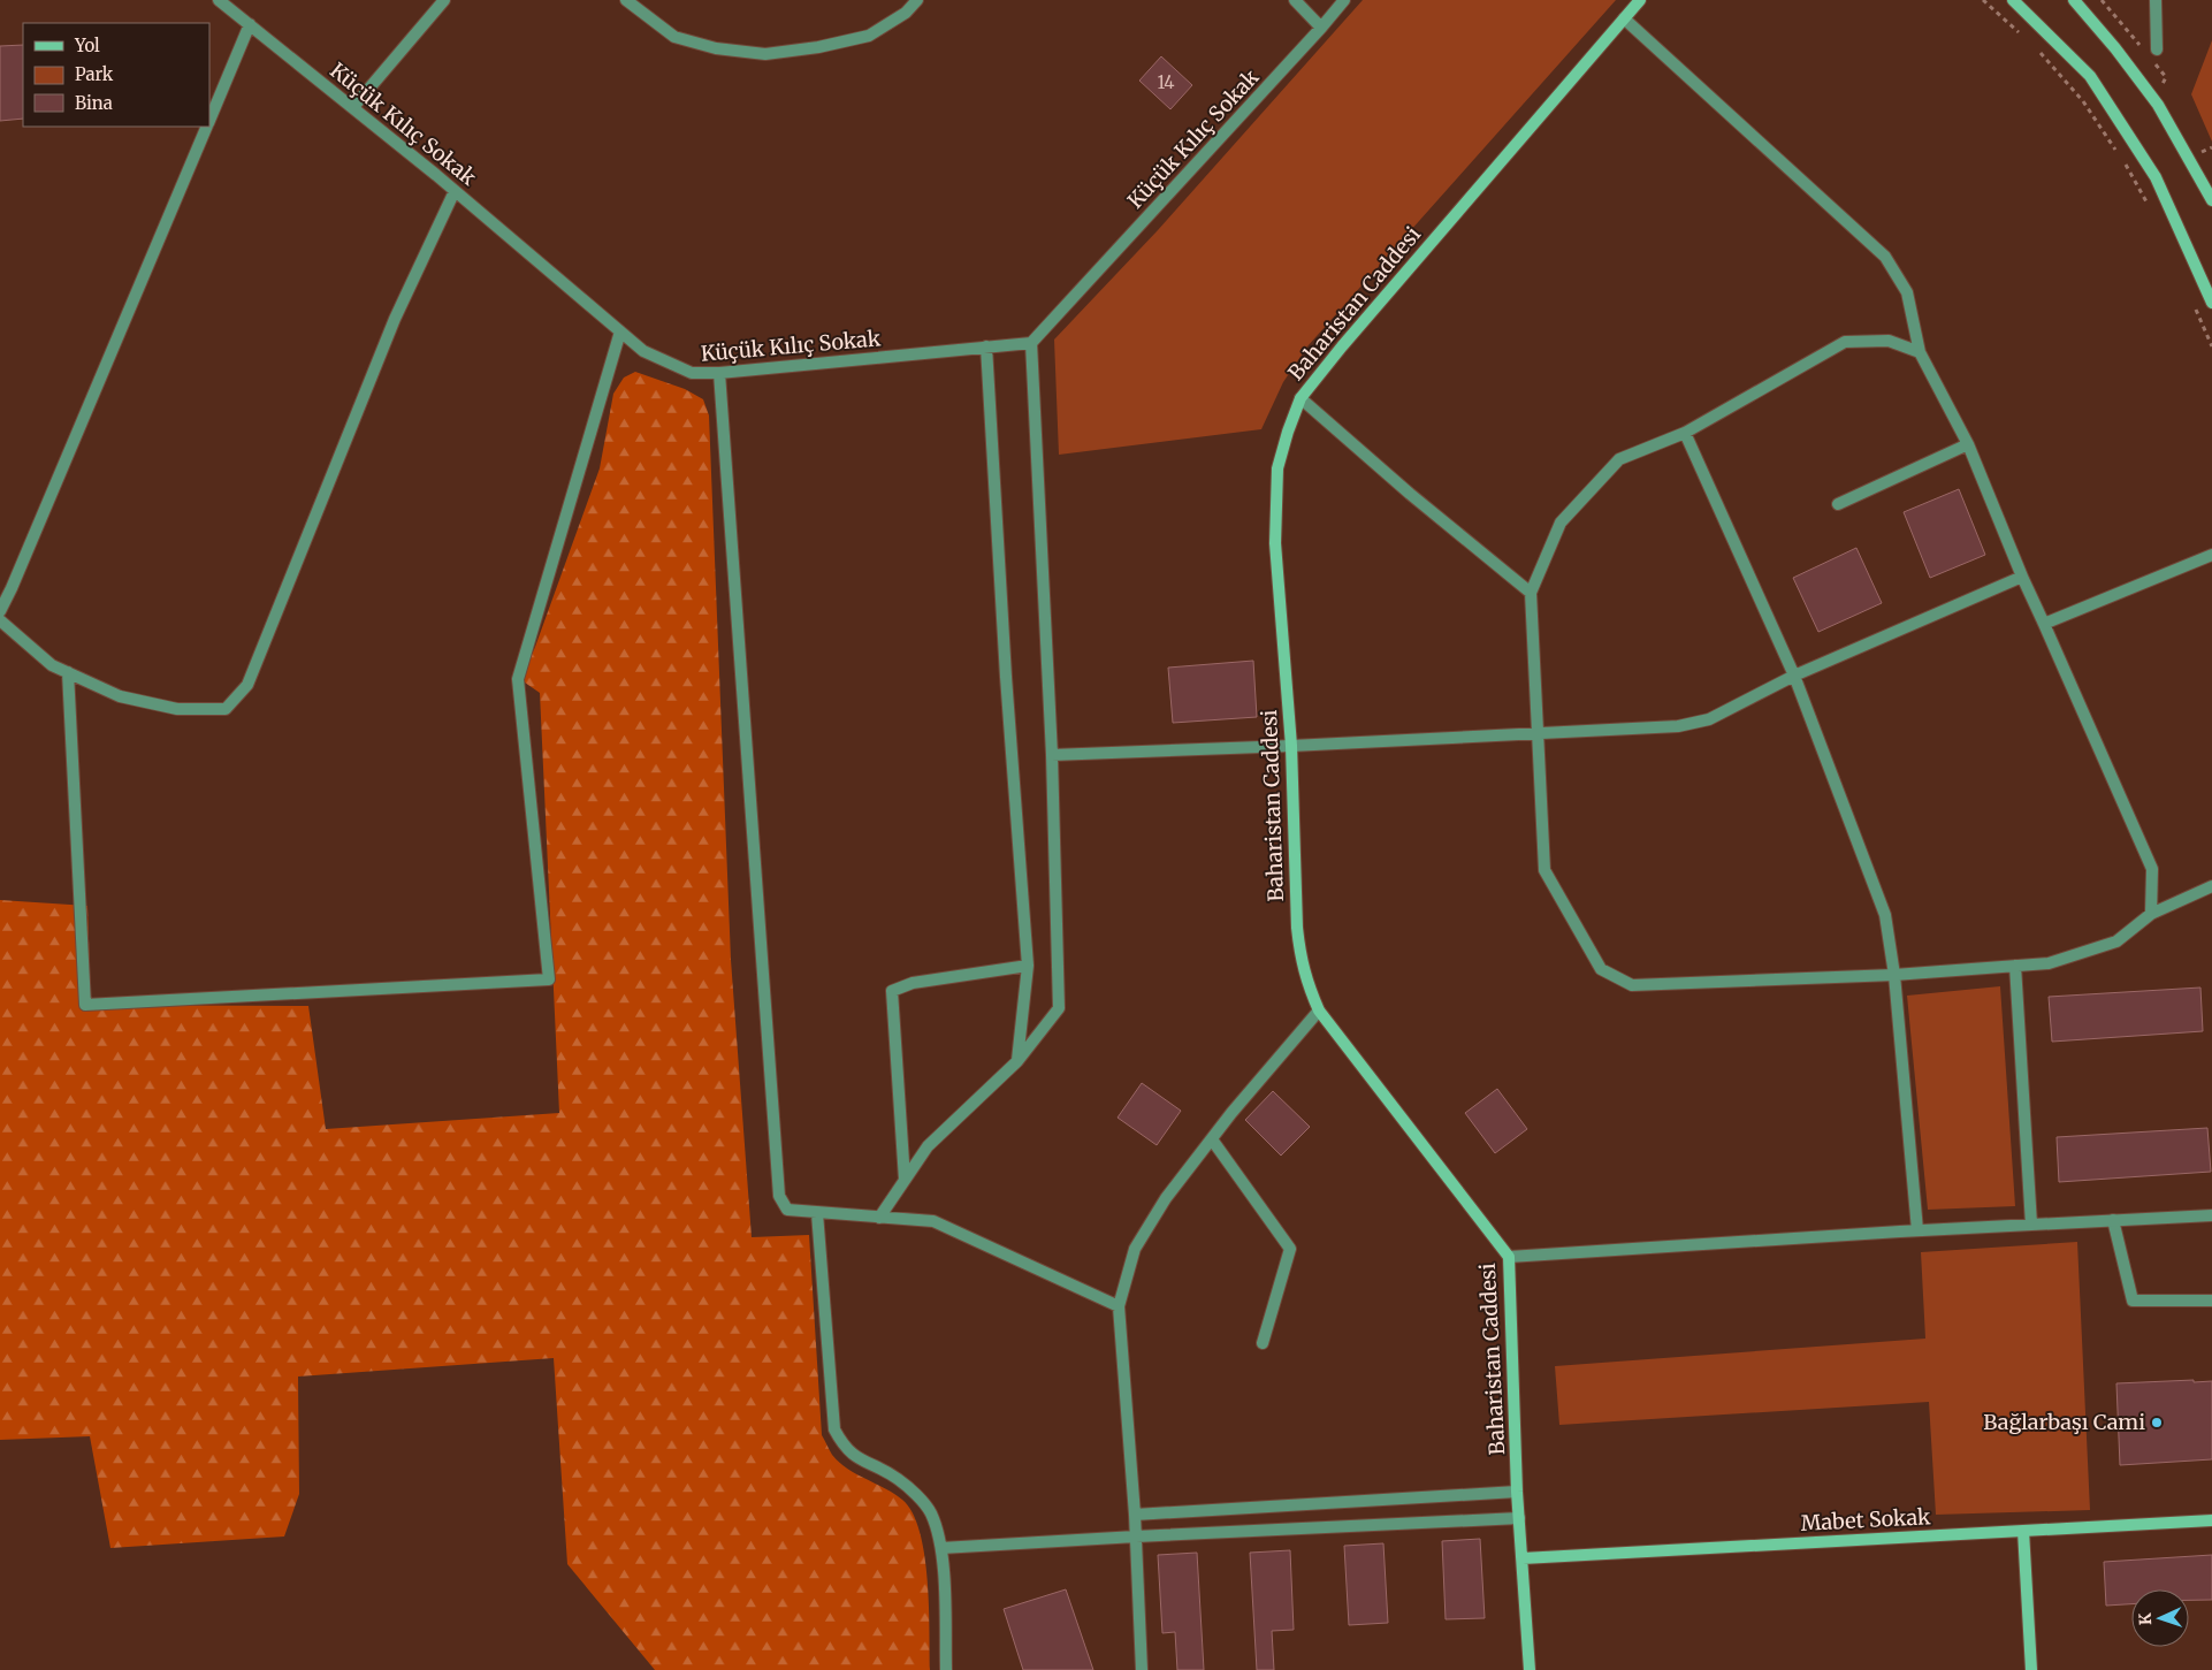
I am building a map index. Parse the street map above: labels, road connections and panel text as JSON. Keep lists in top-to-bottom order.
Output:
{
  "streets": {
    "street": ["Küçük Kılıç Sokak", "Baharistan Caddesi", "Mabet Sokak"]
  },
  "crossings": [
    ["Baharistan Caddesi", "Mabet Sokak"]
  ],
  "places": ["Bağlarbaşı Cami"],
  "house_numbers": ["14"],
  "legend": ["Yol", "Park", "Bina"],
  "north": "left"
}
